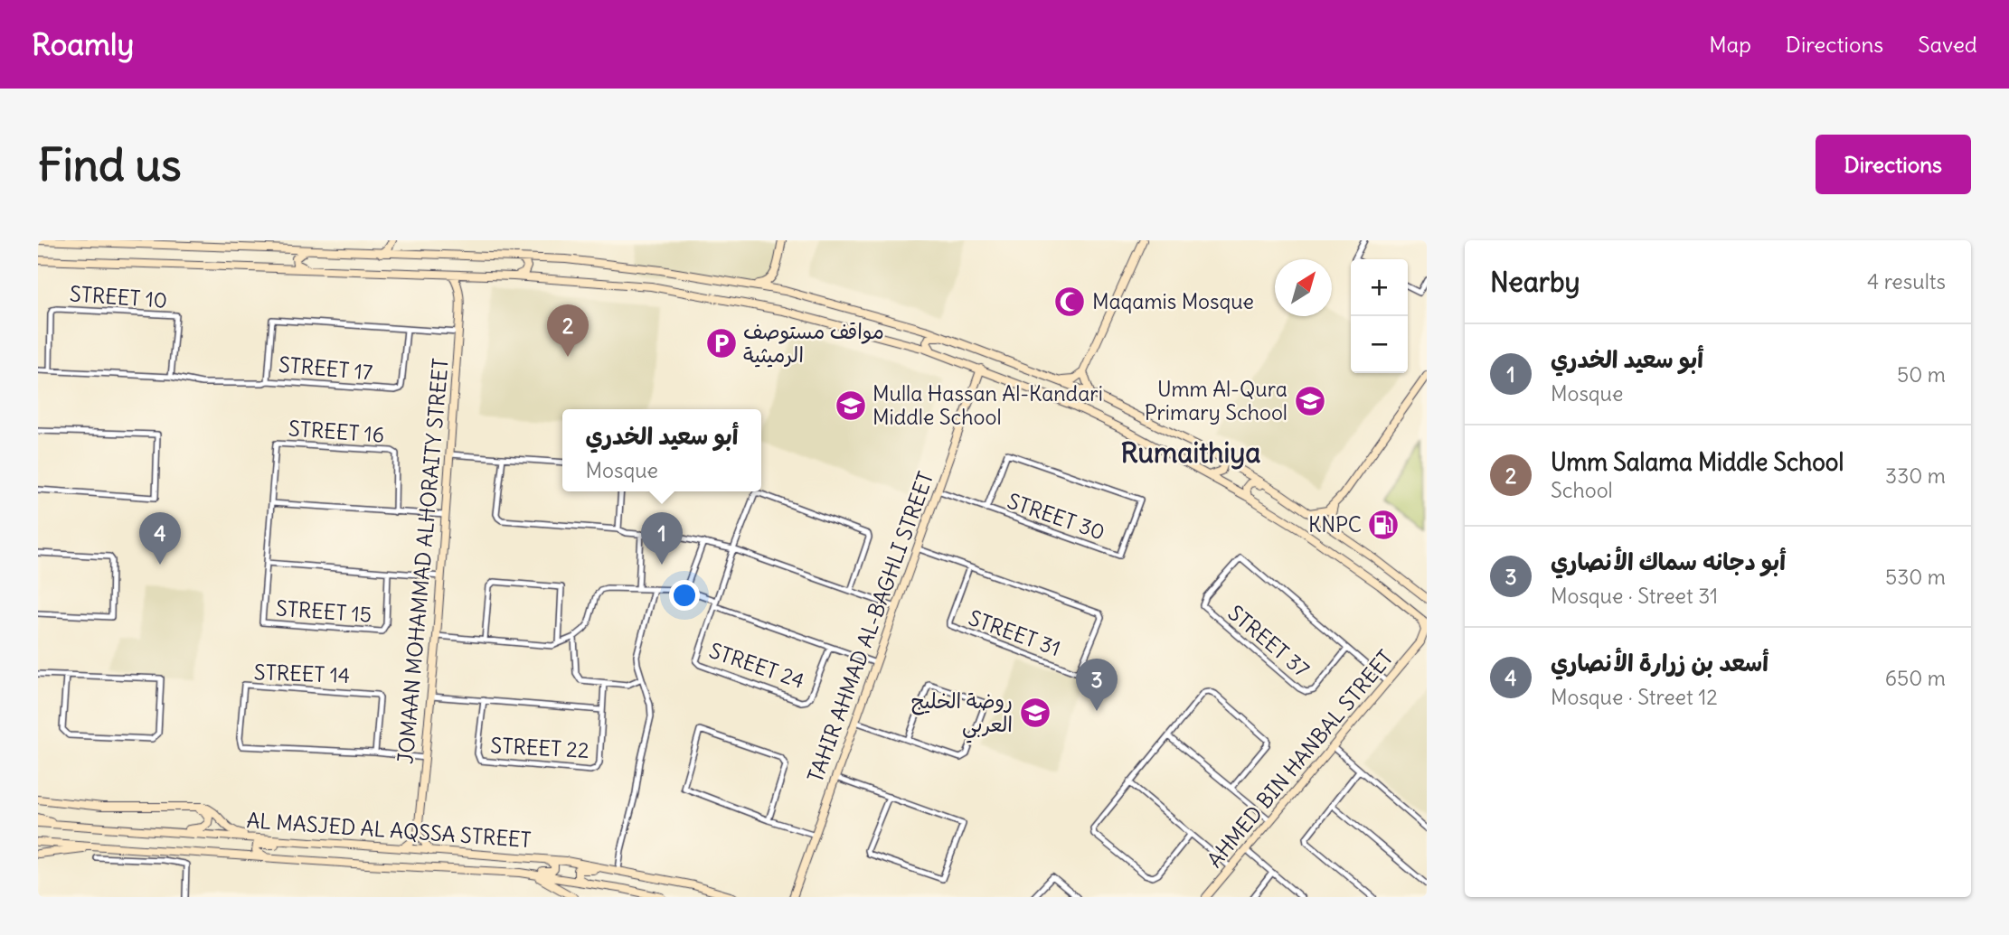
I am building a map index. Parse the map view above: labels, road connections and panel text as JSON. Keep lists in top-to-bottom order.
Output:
{
  "streets": {
    "street": [
      "STREET 10",
      "STREET 17",
      "STREET 16",
      "STREET 30",
      "JOMAAN MOHAMMAD ALHORAITY STREET",
      "STREET 15",
      "TAHIR AHMAD AL-BAGHLI STREET",
      "STREET 31",
      "STREET 37",
      "STREET 24",
      "STREET 14",
      "STREET 22",
      "AHMED BIN HANBAL STREET",
      "AL MASJED AL AQSSA STREET"
    ]
  },
  "crossings": [
    ["STREET 17", "JOMAAN MOHAMMAD ALHORAITY STREET"],
    ["STREET 16", "STREET 15"],
    ["STREET 30", "TAHIR AHMAD AL-BAGHLI STREET"],
    ["JOMAAN MOHAMMAD ALHORAITY STREET", "STREET 14"],
    ["JOMAAN MOHAMMAD ALHORAITY STREET", "STREET 22"],
    ["TAHIR AHMAD AL-BAGHLI STREET", "STREET 31"],
    ["TAHIR AHMAD AL-BAGHLI STREET", "STREET 24"],
    ["STREET 37", "AHMED BIN HANBAL STREET"]
  ],
  "districts": ["Rumaithiya"],
  "places": {
    "mosque": ["Maqamis Mosque"],
    "parking": ["مواقف مستوصف الرميثية"],
    "school or university": ["Umm Al-Qura Primary School", "Mulla Hassan Al-Kandari Middle School", "روضة الخليج العربي"],
    "fuel station": ["KNPC"]
  },
  "north": "top right",
  "page": {
    "header": "Roamly",
    "nav": ["Map", "Directions", "Saved"],
    "buttons": "Directions",
    "title": "Find us",
    "heading": ["Nearby", "4 results"],
    "map_buttons": ["+", "−"],
    "pins": [
      "2",
      "1",
      "4",
      "3"
    ],
    "list": [
      {
        "mark": "1",
        "name": "أبو سعيد الخدري",
        "note": "Mosque",
        "value": "50 m"
      },
      {
        "mark": "2",
        "name": "Umm Salama Middle School",
        "note": "School",
        "value": "330 m"
      },
      {
        "mark": "3",
        "name": "أبو دجانه سماك الأنصاري",
        "note": "Mosque · Street 31",
        "value": "530 m"
      },
      {
        "mark": "4",
        "name": "أسعد بن زرارة الأنصاري",
        "note": "Mosque · Street 12",
        "value": "650 m"
      }
    ],
    "popup": ["أبو سعيد الخدري", "Mosque"]
  }
}
